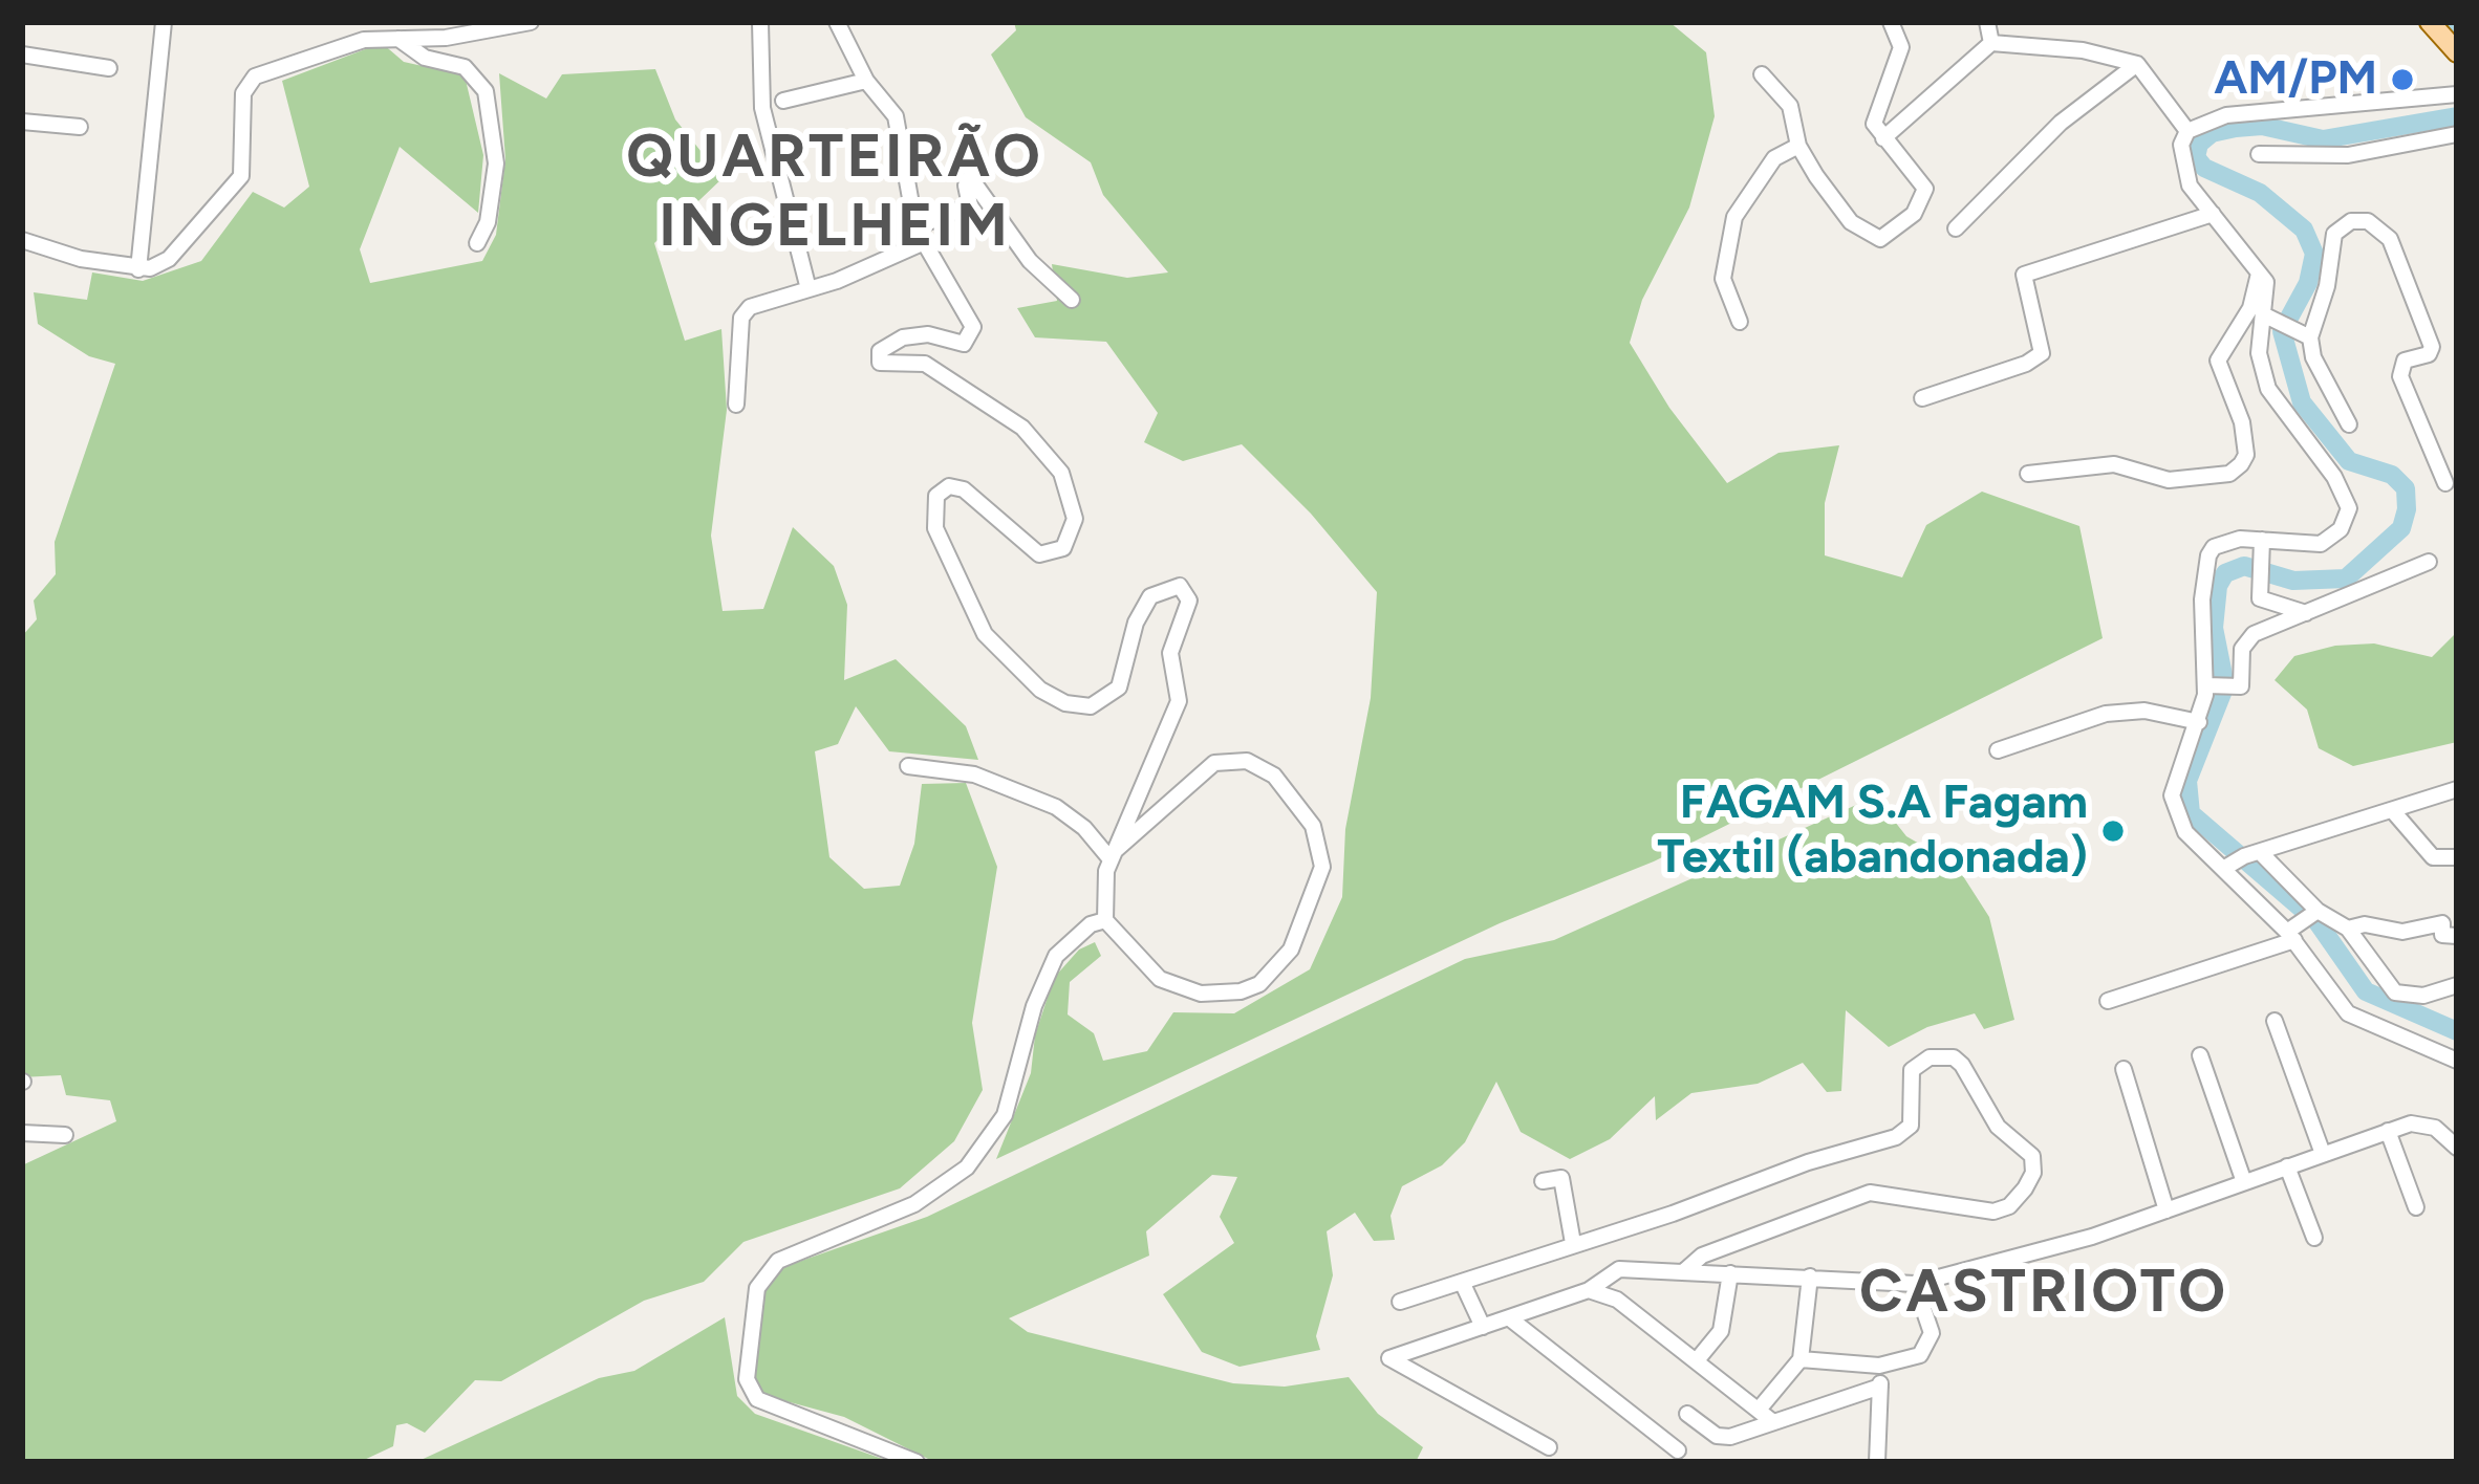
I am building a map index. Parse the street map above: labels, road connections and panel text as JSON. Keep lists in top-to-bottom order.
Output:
{
  "districts": ["QUARTEIRÃO INGELHEIM", "CASTRIOTO"],
  "places": ["AM/PM", "FAGAM S.A Fagam Textil (abandonada)"]
}
